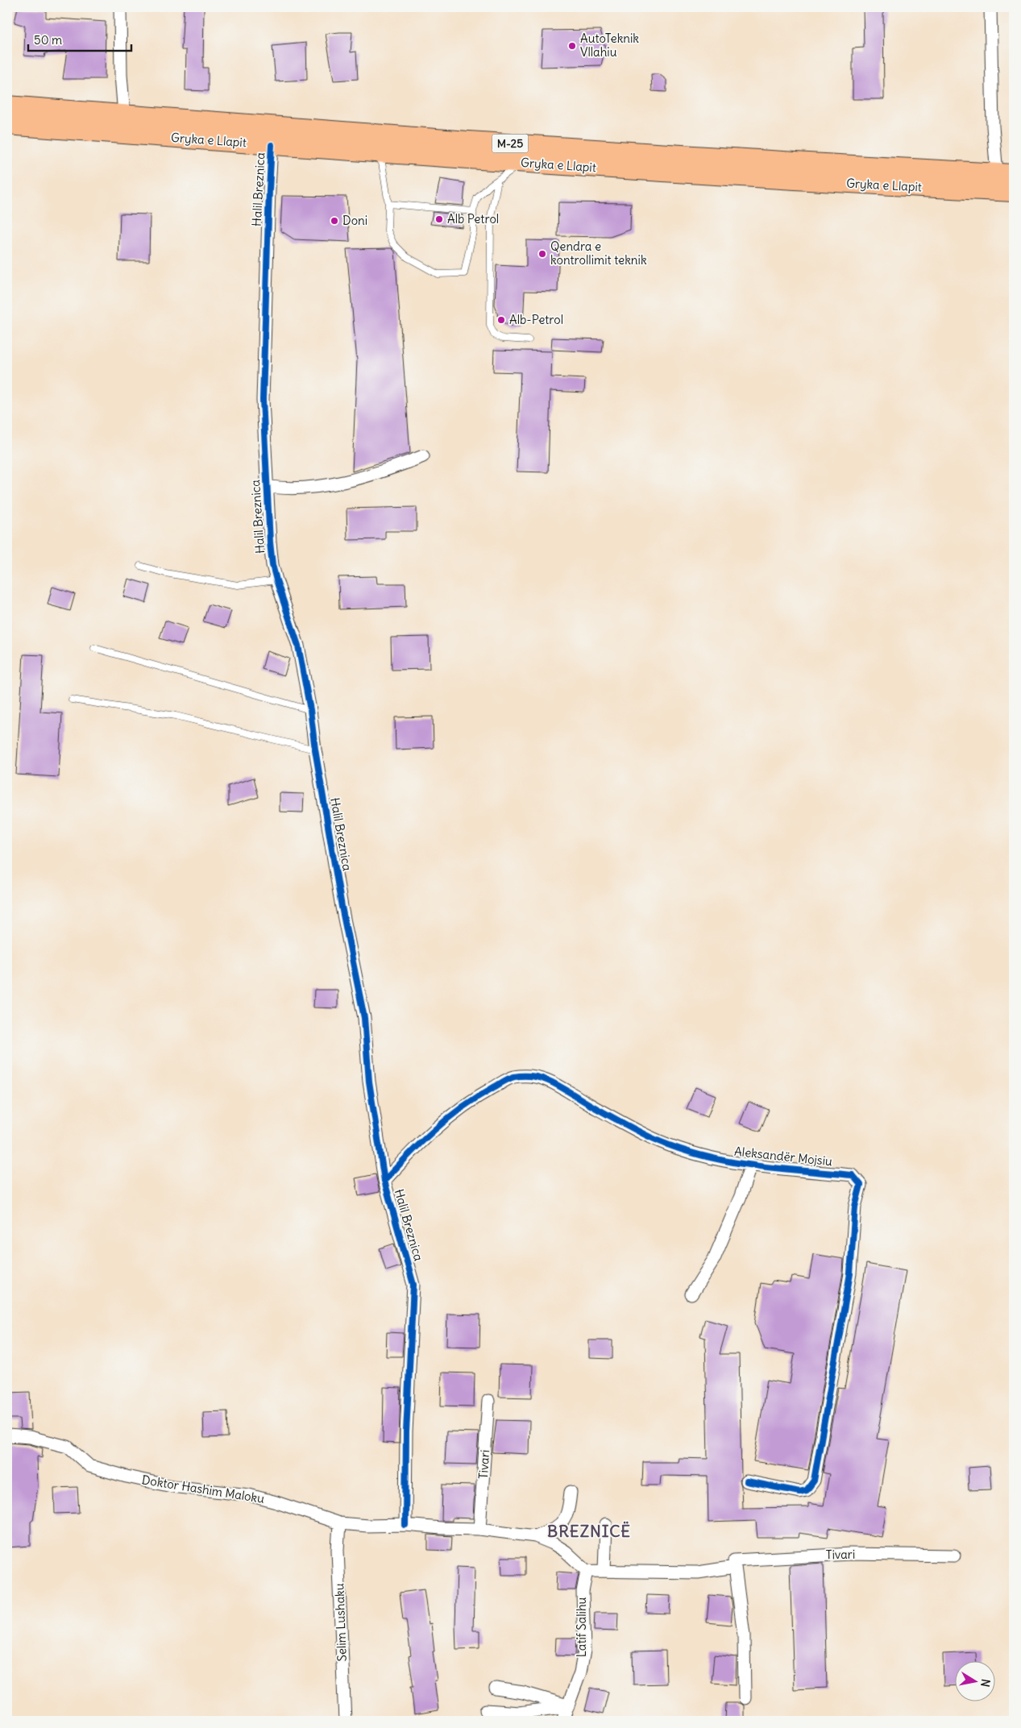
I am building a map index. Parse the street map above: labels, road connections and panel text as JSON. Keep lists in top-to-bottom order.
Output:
{
  "streets": {
    "main road": ["Gryka e Llapit", "M-25"],
    "street": [
      "Halil Breznica",
      "Aleksandër Mojsiu",
      "Tivari",
      "Doktor Hashim Maloku",
      "Selim Lushaku",
      "Latif Salihu"
    ]
  },
  "crossings": [
    ["Gryka e Llapit", "Halil Breznica"],
    ["Halil Breznica", "Aleksandër Mojsiu"],
    ["Halil Breznica", "Doktor Hashim Maloku"],
    ["Tivari", "Latif Salihu"],
    ["Doktor Hashim Maloku", "Selim Lushaku"]
  ],
  "districts": ["BREZNICË"],
  "places": [
    "AutoTeknik Vllahiu",
    "Alb Petrol",
    "Doni",
    "Qendra e kontrollimit teknik",
    "Alb-Petrol"
  ],
  "scale_bar": "50 m",
  "north": "right"
}
